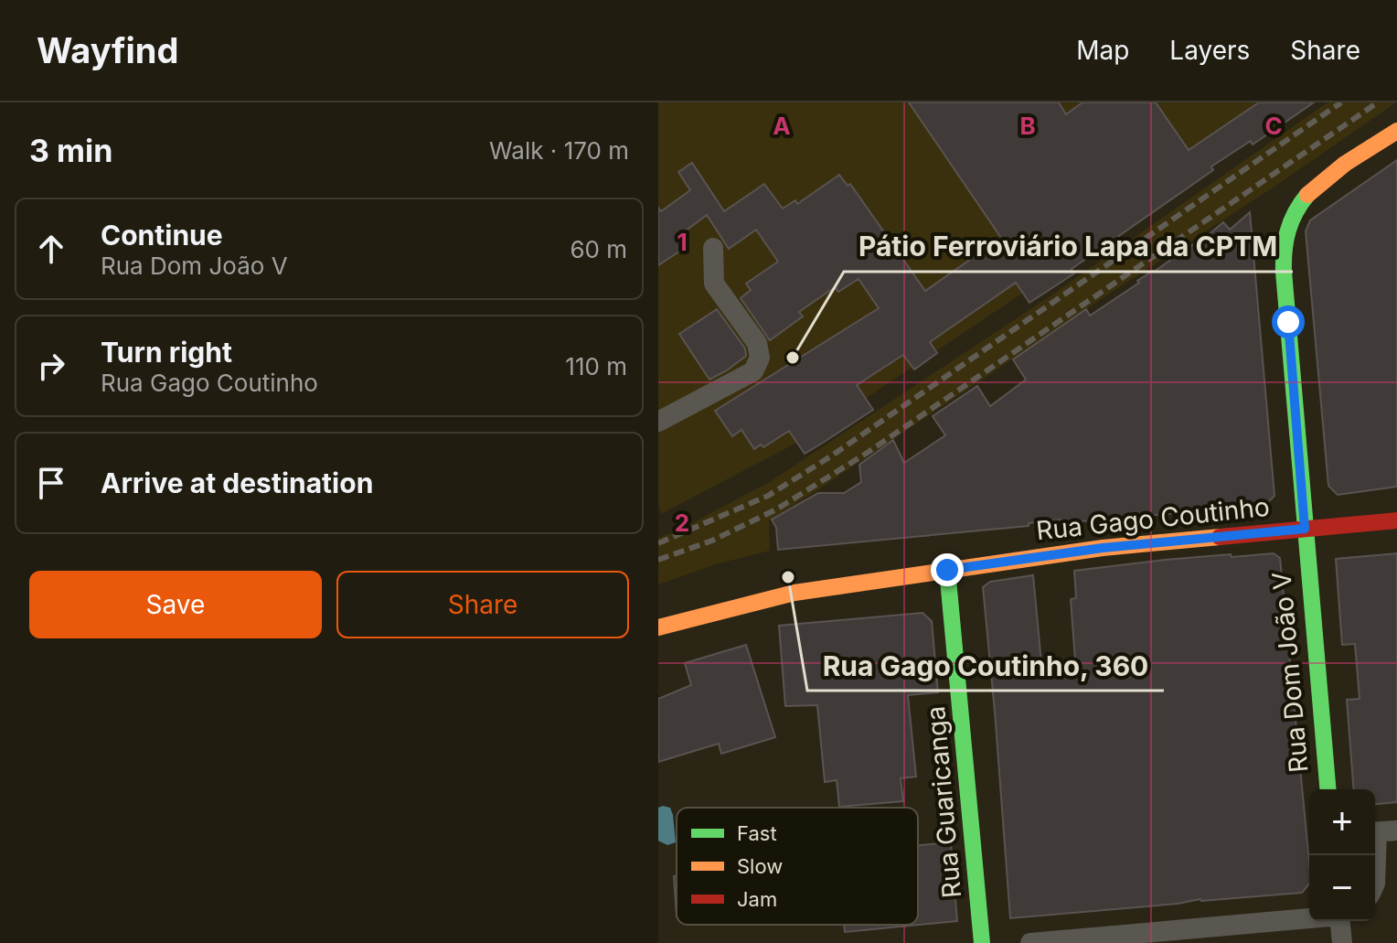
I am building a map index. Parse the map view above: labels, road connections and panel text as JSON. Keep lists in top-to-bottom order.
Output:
{
  "streets": {
    "street": ["Rua Gago Coutinho", "Rua Dom João V", "Rua Guaricanga"]
  },
  "crossings": [
    ["Rua Gago Coutinho", "Rua Dom João V"],
    ["Rua Gago Coutinho", "Rua Guaricanga"]
  ],
  "places": ["Pátio Ferroviário Lapa da CPTM", "Rua Gago Coutinho, 360"],
  "legend": ["Fast", "Slow", "Jam"],
  "page": {
    "header": "Wayfind",
    "nav": ["Map", "Layers", "Share"],
    "heading": ["3 min", "Walk · 170 m"],
    "list": [
      ["Continue", "Rua Dom João V", "60 m"],
      ["Turn right", "Rua Gago Coutinho", "110 m"],
      "Arrive at destination"
    ],
    "buttons": ["Save", "Share"],
    "map_buttons": ["+", "−"]
  },
  "grid": {
    "columns": ["A", "B", "C"],
    "rows": ["1", "2"]
  }
}
